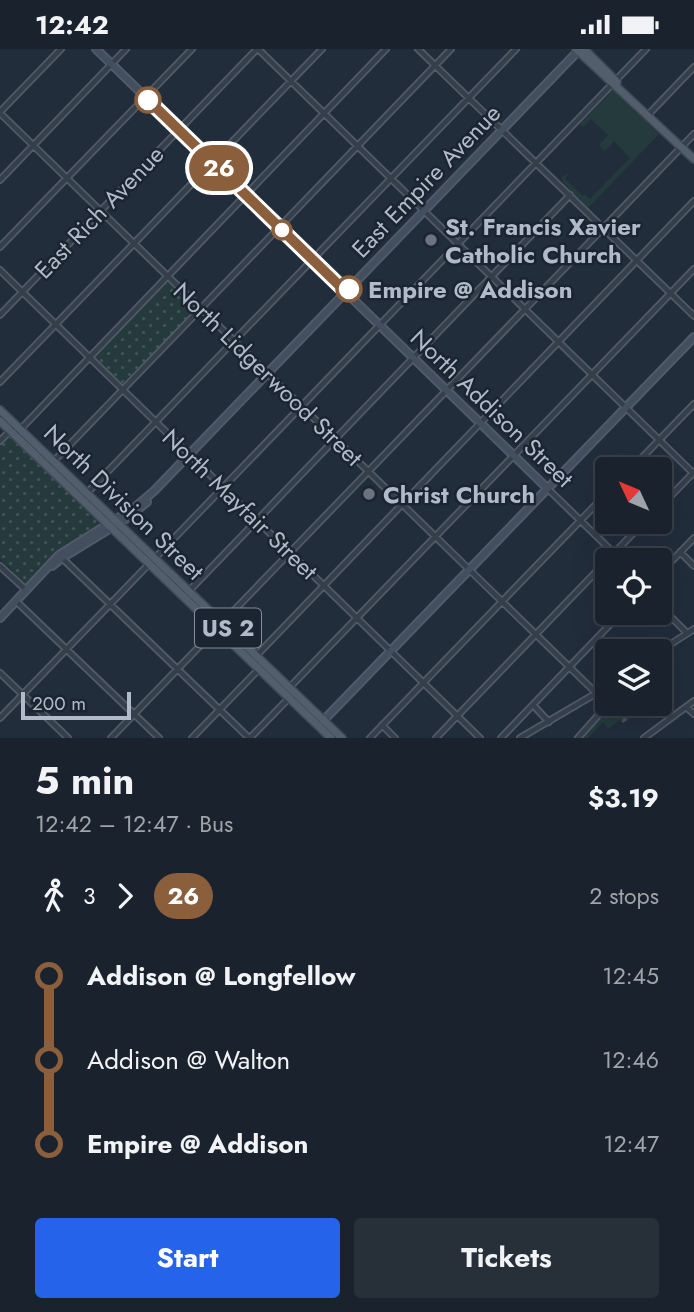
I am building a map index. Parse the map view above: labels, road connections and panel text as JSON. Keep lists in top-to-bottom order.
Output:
{
  "streets": {
    "main road": ["North Division Street", "US 2"],
    "street": [
      "East Empire Avenue",
      "East Rich Avenue",
      "North Lidgerwood Street",
      "North Addison Street",
      "North Mayfair Street"
    ]
  },
  "crossings": [
    ["East Empire Avenue", "North Lidgerwood Street"],
    ["East Empire Avenue", "North Addison Street"],
    ["East Empire Avenue", "North Division Street"],
    ["East Empire Avenue", "North Mayfair Street"],
    ["East Rich Avenue", "North Lidgerwood Street"],
    ["East Rich Avenue", "North Addison Street"],
    ["East Rich Avenue", "North Mayfair Street"]
  ],
  "places": ["St. Francis Xavier Catholic Church", "Empire @ Addison", "Christ Church"],
  "lines": ["bus line 26"],
  "scale_bar": "200 m",
  "north": "top left",
  "page": {
    "status": "12:42",
    "on_map": "26",
    "scale": "200 m",
    "heading": ["5 min", "12:42 – 12:47 · Bus", "$3.19"],
    "legs": ["3", "26", "2 stops"],
    "list": [
      {
        "name": "Addison @ Longfellow",
        "value": "12:45"
      },
      {
        "name": "Addison @ Walton",
        "value": "12:46"
      },
      {
        "name": "Empire @ Addison",
        "value": "12:47"
      }
    ],
    "buttons": ["Start", "Tickets"]
  }
}
